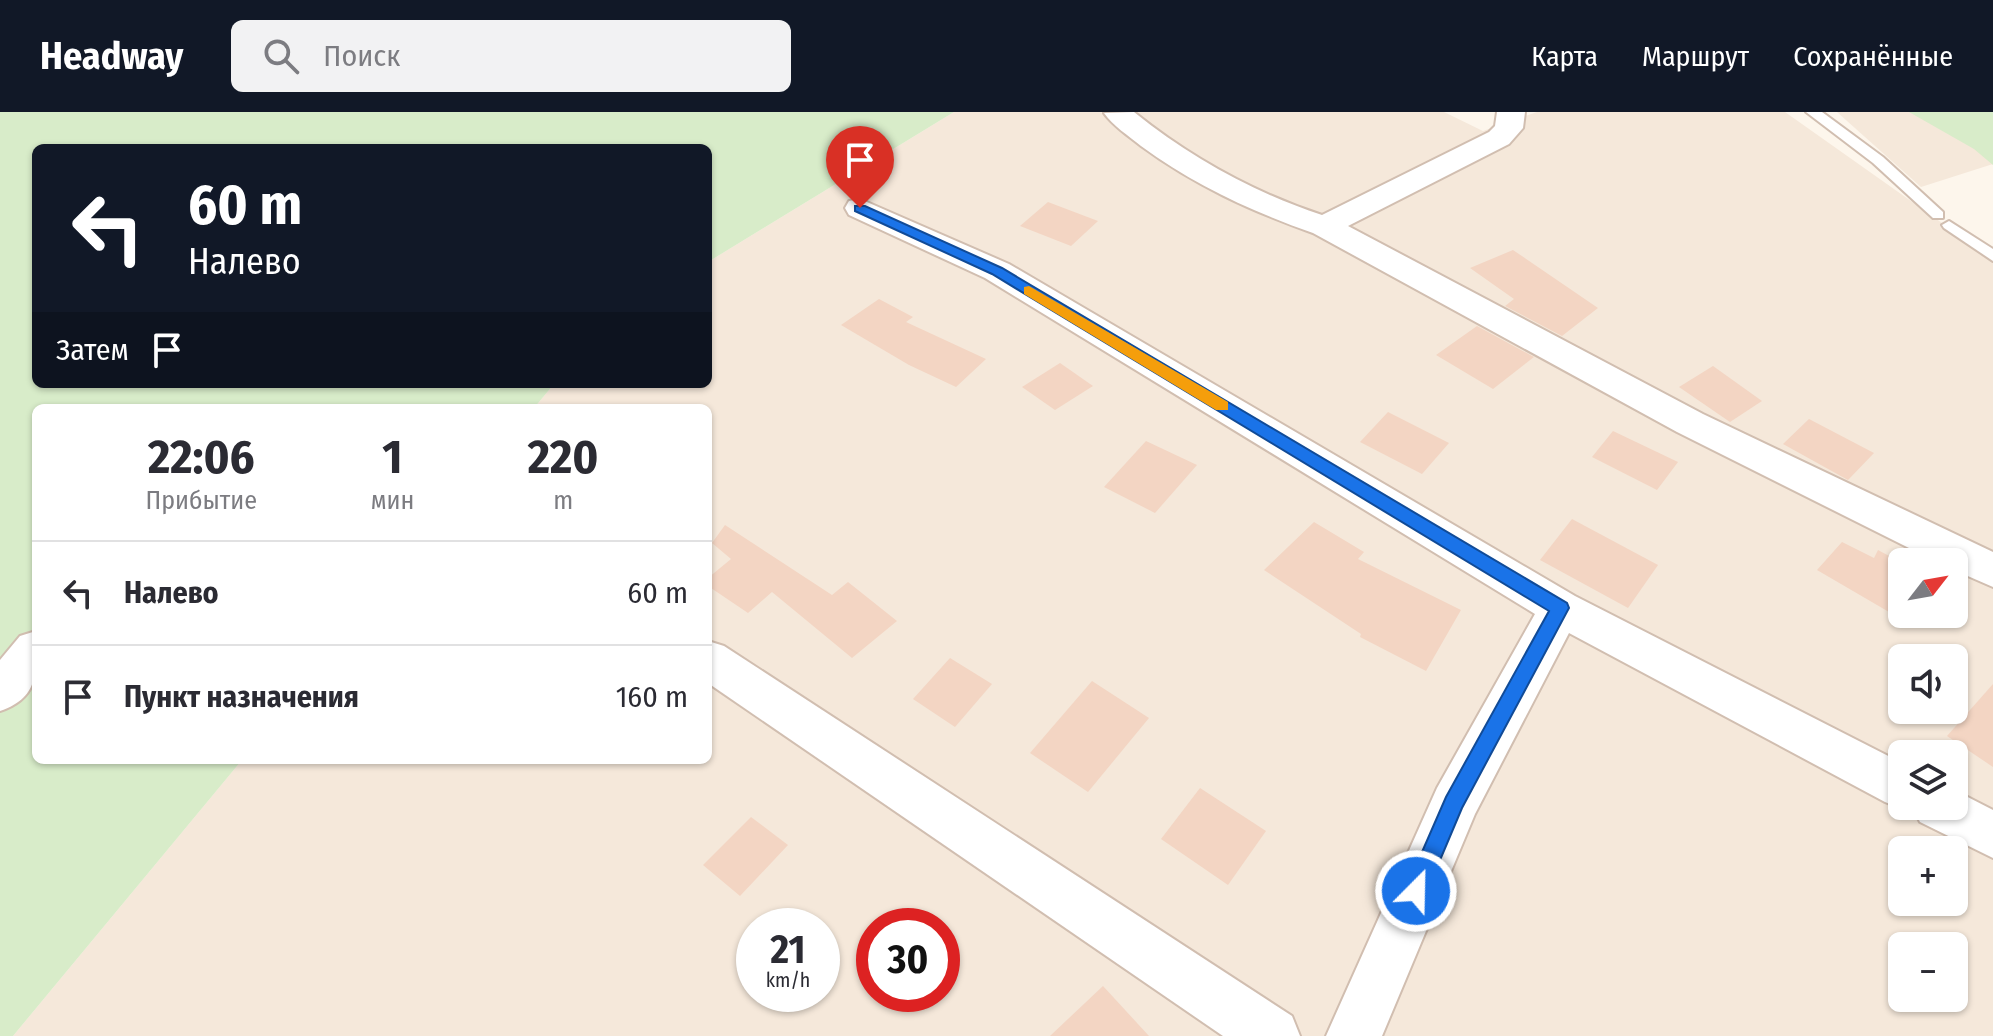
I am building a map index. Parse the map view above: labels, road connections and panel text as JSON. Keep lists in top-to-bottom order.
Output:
{
  "north": "top right",
  "page": {
    "header": "Headway",
    "search": "Поиск",
    "nav": ["Карта", "Маршрут", "Сохранённые"],
    "turn": ["60 m", "Налево"],
    "then": "Затем",
    "eta": [
      "22:06",
      "Прибытие",
      "1",
      "мин",
      "220",
      "m"
    ],
    "list": [
      {
        "name": "Налево",
        "value": "60 m"
      },
      {
        "name": "Пункт назначения",
        "value": "160 m"
      }
    ],
    "map_buttons": ["+", "−"],
    "speed": "21 km/h",
    "limit": "30"
  }
}
